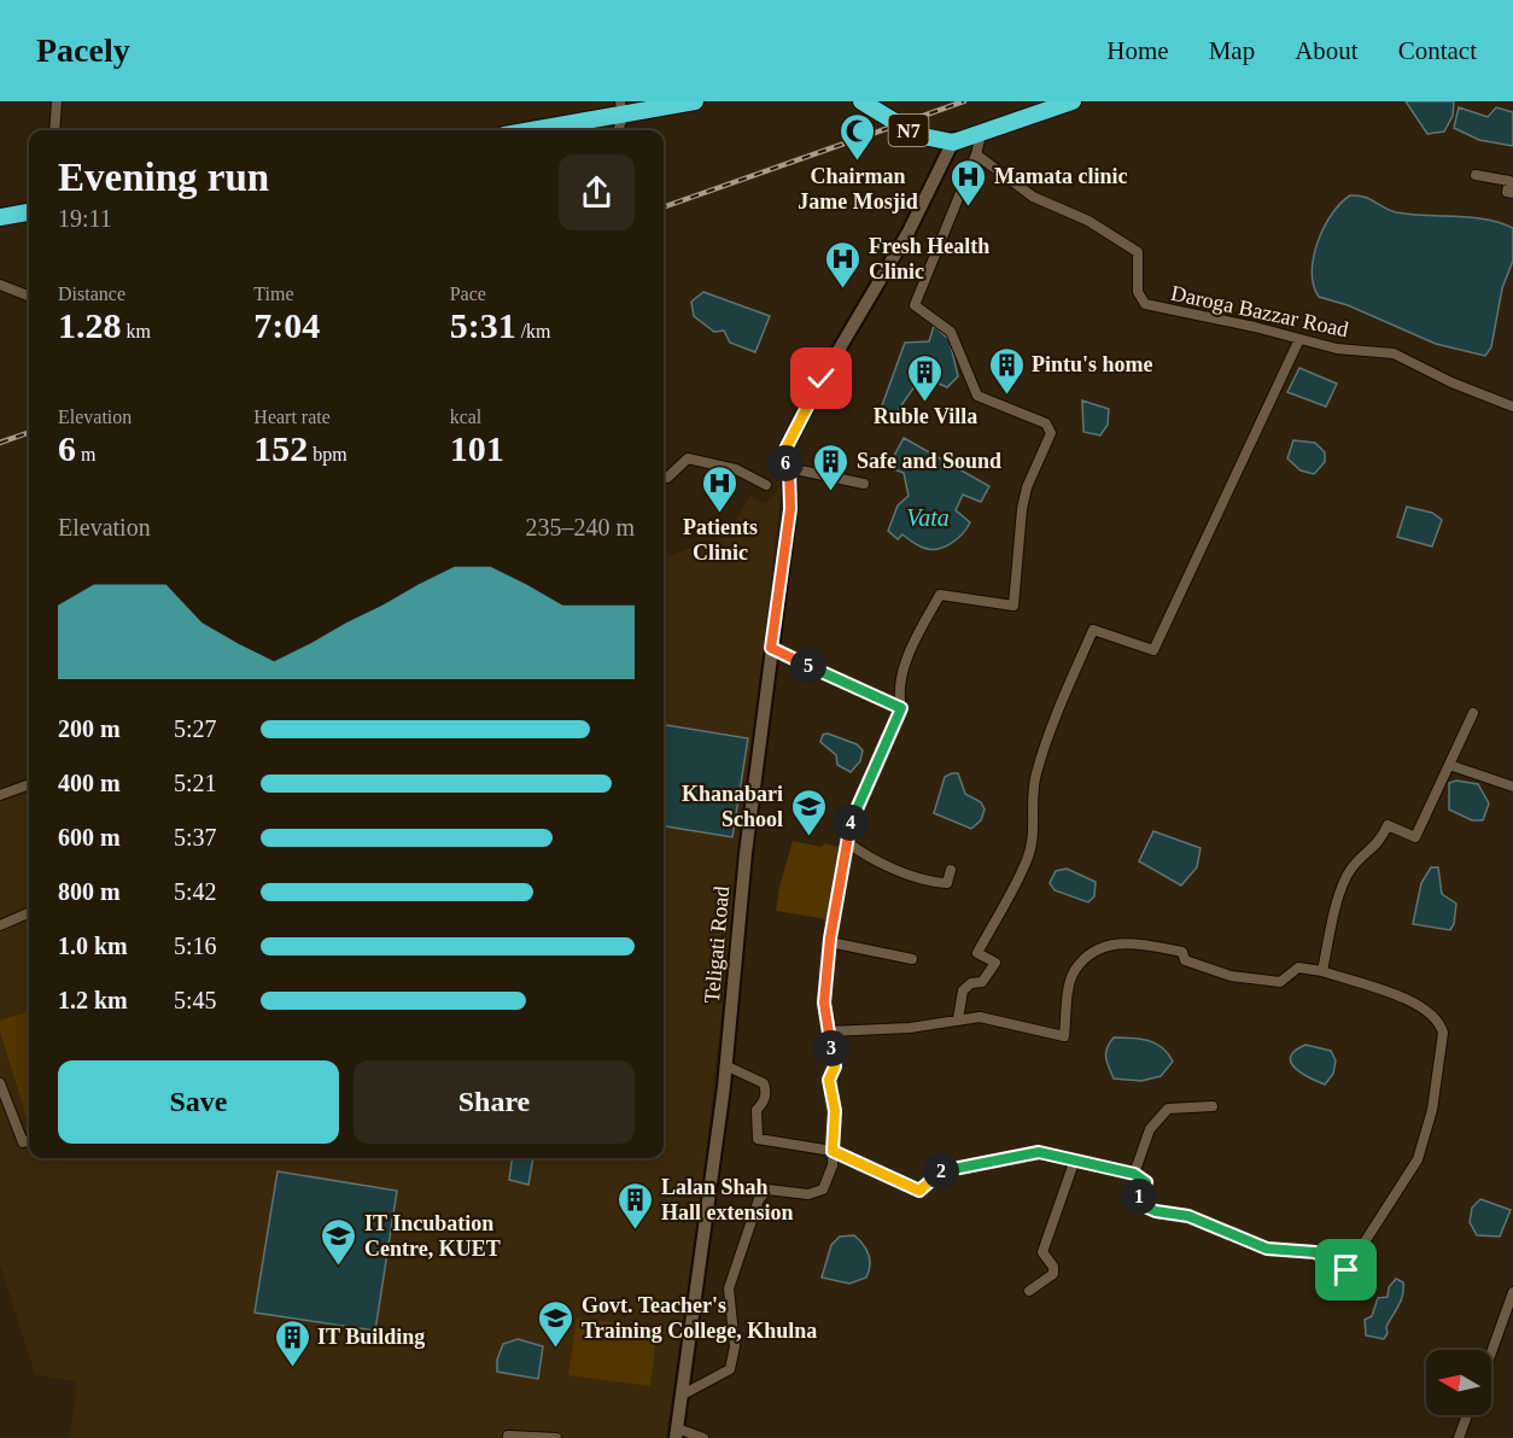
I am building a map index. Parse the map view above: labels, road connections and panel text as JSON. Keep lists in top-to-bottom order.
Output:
{
  "streets": {
    "highway": ["N7"],
    "main road": ["Teligati Road"],
    "street": ["Daroga Bazzar Road"]
  },
  "crossings": [
    ["N7", "Teligati Road"]
  ],
  "water": ["Vata"],
  "places": {
    "mosque": ["Chairman Jame Mosjid"],
    "hospital": ["Mamata clinic", "Fresh Health Clinic", "Patients Clinic"],
    "building": [
      "Pintu's home",
      "Ruble Villa",
      "Safe and Sound",
      "Lalan Shah Hall extension",
      "IT Building"
    ],
    "school or university": ["Khanabari School", "IT Incubation Centre, KUET", "Govt. Teacher's Training College, Khulna"]
  },
  "north": "left",
  "page": {
    "header": "Pacely",
    "nav": [
      "Home",
      "Map",
      "About",
      "Contact"
    ],
    "heading": ["Evening run", "19:11"],
    "stats": [
      ["Distance", "1.28 km"],
      ["Time", "7:04"],
      ["Pace", "5:31 /km"],
      ["Elevation", "6 m"],
      ["Heart rate", "152 bpm"],
      ["kcal", "101"]
    ],
    "pins": [
      "6",
      "5",
      "4",
      "3",
      "2",
      "1"
    ],
    "chart": ["Elevation", "235–240 m"],
    "list": [
      {
        "name": "200 m",
        "note": "5:27"
      },
      {
        "name": "400 m",
        "note": "5:21"
      },
      {
        "name": "600 m",
        "note": "5:37"
      },
      {
        "name": "800 m",
        "note": "5:42"
      },
      {
        "name": "1.0 km",
        "note": "5:16"
      },
      {
        "name": "1.2 km",
        "note": "5:45"
      }
    ],
    "buttons": ["Save", "Share"]
  }
}
